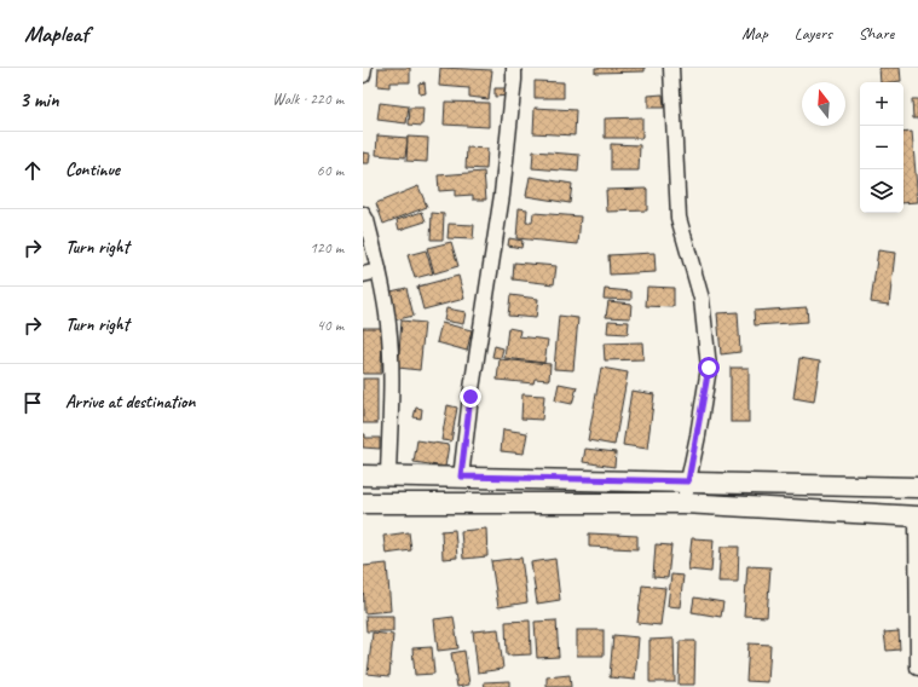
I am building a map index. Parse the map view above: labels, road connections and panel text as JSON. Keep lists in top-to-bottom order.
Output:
{
  "north": "top",
  "page": {
    "header": "Mapleaf",
    "nav": ["Map", "Layers", "Share"],
    "heading": ["3 min", "Walk · 220 m"],
    "map_buttons": ["+", "−"],
    "list": [
      ["Continue", "60 m"],
      ["Turn right", "120 m"],
      ["Turn right", "40 m"],
      "Arrive at destination"
    ]
  }
}
